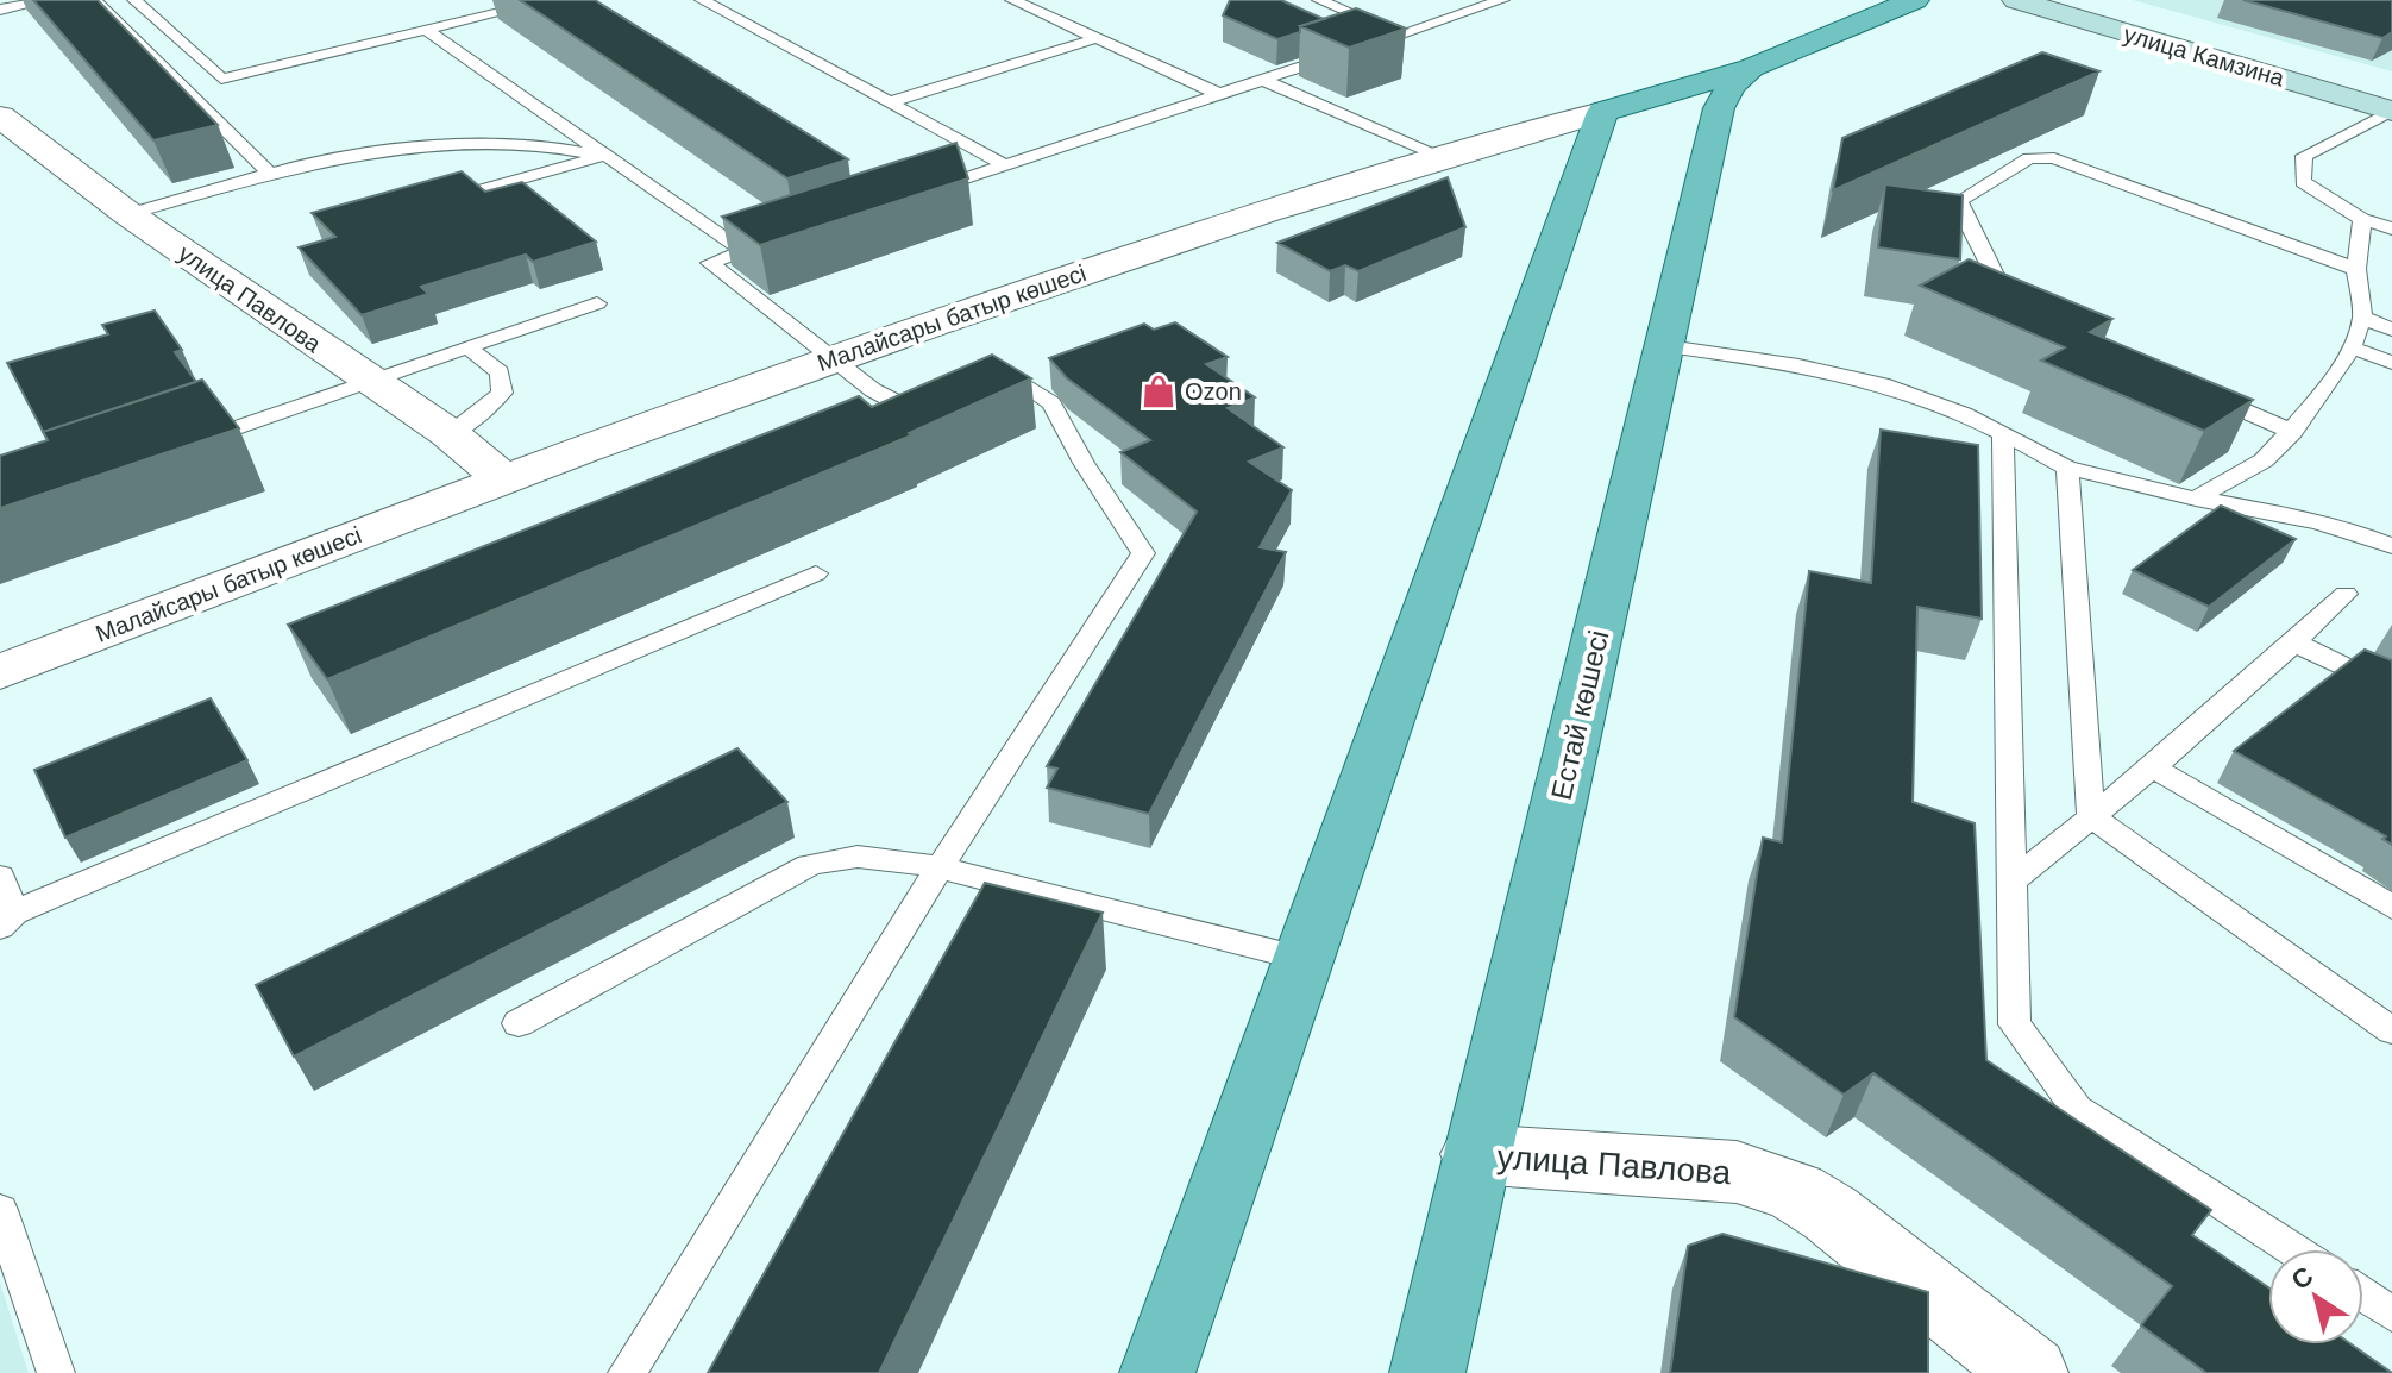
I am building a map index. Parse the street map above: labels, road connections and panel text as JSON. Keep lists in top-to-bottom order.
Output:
{
  "streets": {
    "main road": ["улица Камзина", "Малайсары батыр көшесі", "Естай көшесі"],
    "street": ["улица Павлова"]
  },
  "crossings": [
    ["улица Павлова", "Малайсары батыр көшесі"],
    ["улица Павлова", "Естай көшесі"],
    ["Малайсары батыр көшесі", "Естай көшесі"]
  ],
  "places": {
    "shop": ["Ozon"]
  },
  "north": "top left"
}
